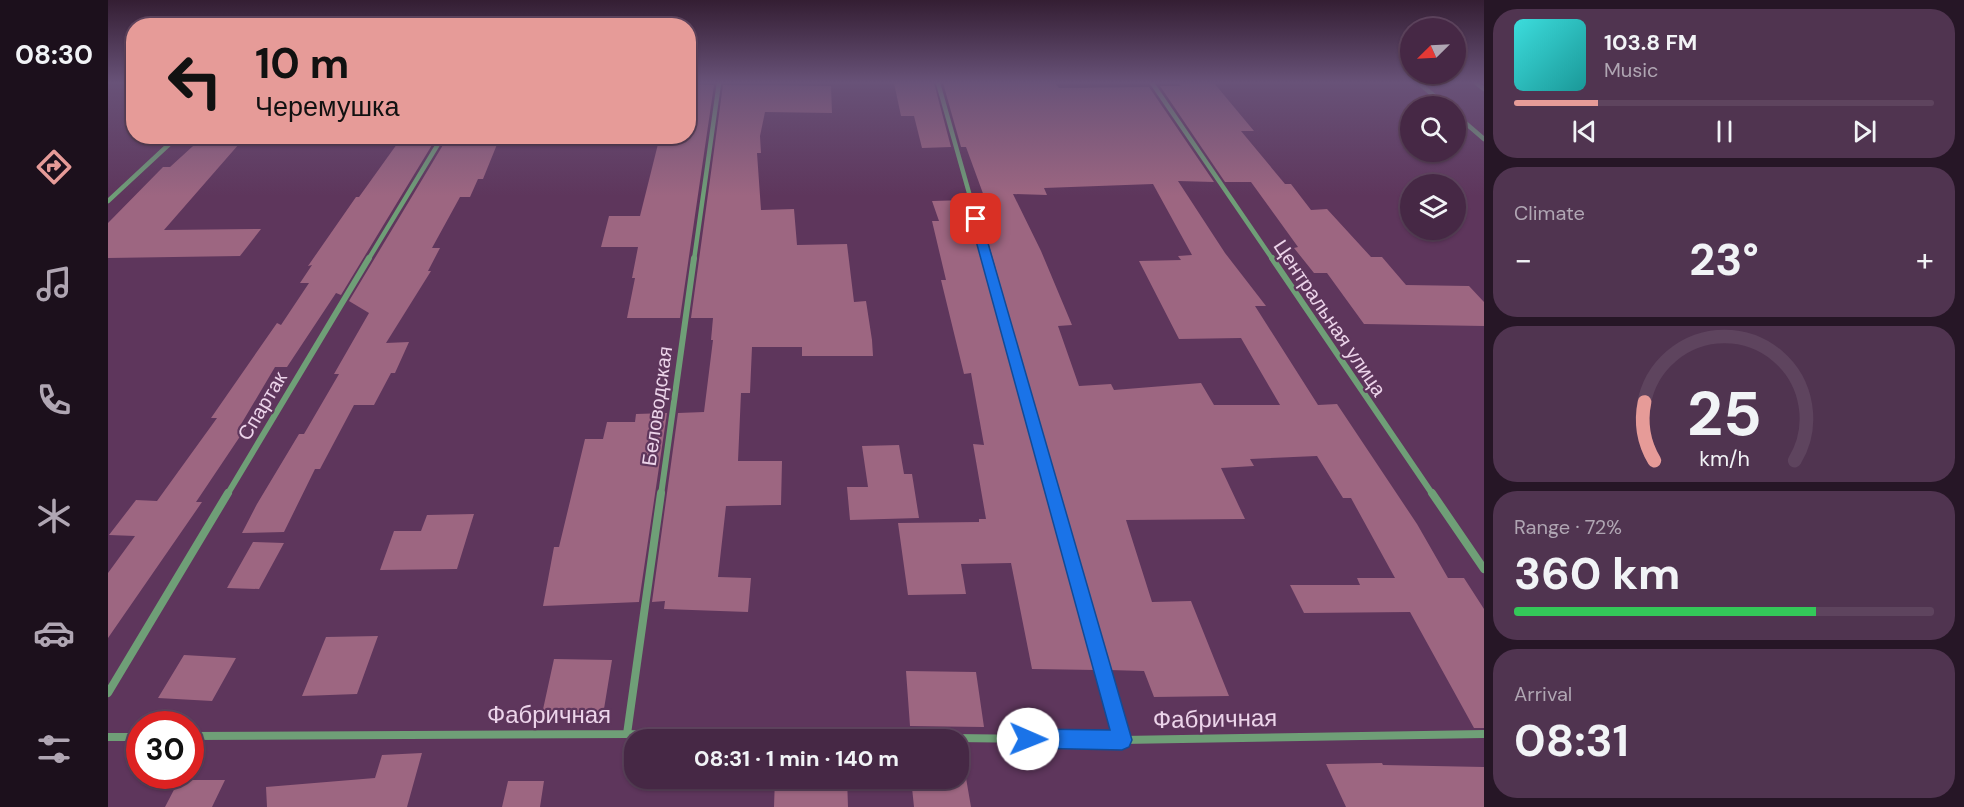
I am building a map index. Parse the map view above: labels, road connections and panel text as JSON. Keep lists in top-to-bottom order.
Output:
{
  "streets": {
    "street": [
      "Центральная улица",
      "Спартак",
      "Беловодская",
      "Фабричная"
    ]
  },
  "north": "bottom left",
  "page": {
    "tabs": "08:30",
    "turn": ["10 m", "Черемушка"],
    "song": ["103.8 FM", "Music"],
    "tile": [
      "Climate",
      ["Range · 72%", "360 km"],
      ["Arrival", "08:31"]
    ],
    "heat": ["−", "23°", "+"],
    "limit": "30",
    "trip": "08:31 · 1 min · 140 m",
    "gauge": ["25", "km/h"]
  }
}
